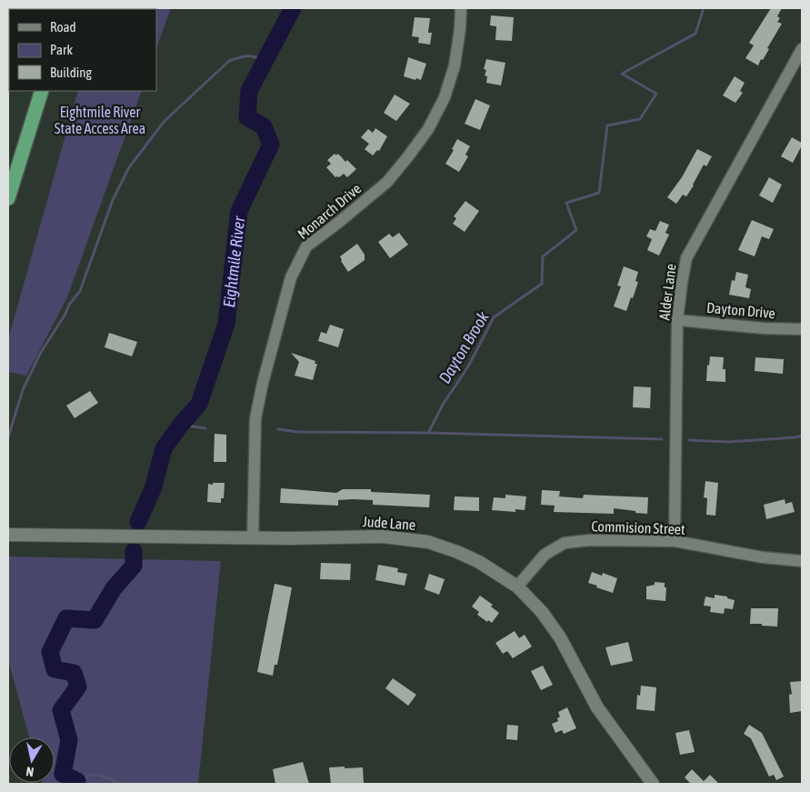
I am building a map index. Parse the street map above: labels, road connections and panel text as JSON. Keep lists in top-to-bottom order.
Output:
{
  "streets": {
    "street": [
      "Monarch Drive",
      "Alder Lane",
      "Dayton Drive",
      "Jude Lane",
      "Commision Street"
    ]
  },
  "crossings": [
    ["Monarch Drive", "Jude Lane"],
    ["Alder Lane", "Dayton Drive"],
    ["Alder Lane", "Commision Street"],
    ["Jude Lane", "Commision Street"]
  ],
  "water": ["Eightmile River", "Dayton Brook"],
  "parks": ["Eightmile River State Access Area"],
  "legend": ["Road", "Park", "Building"],
  "north": "bottom"
}
